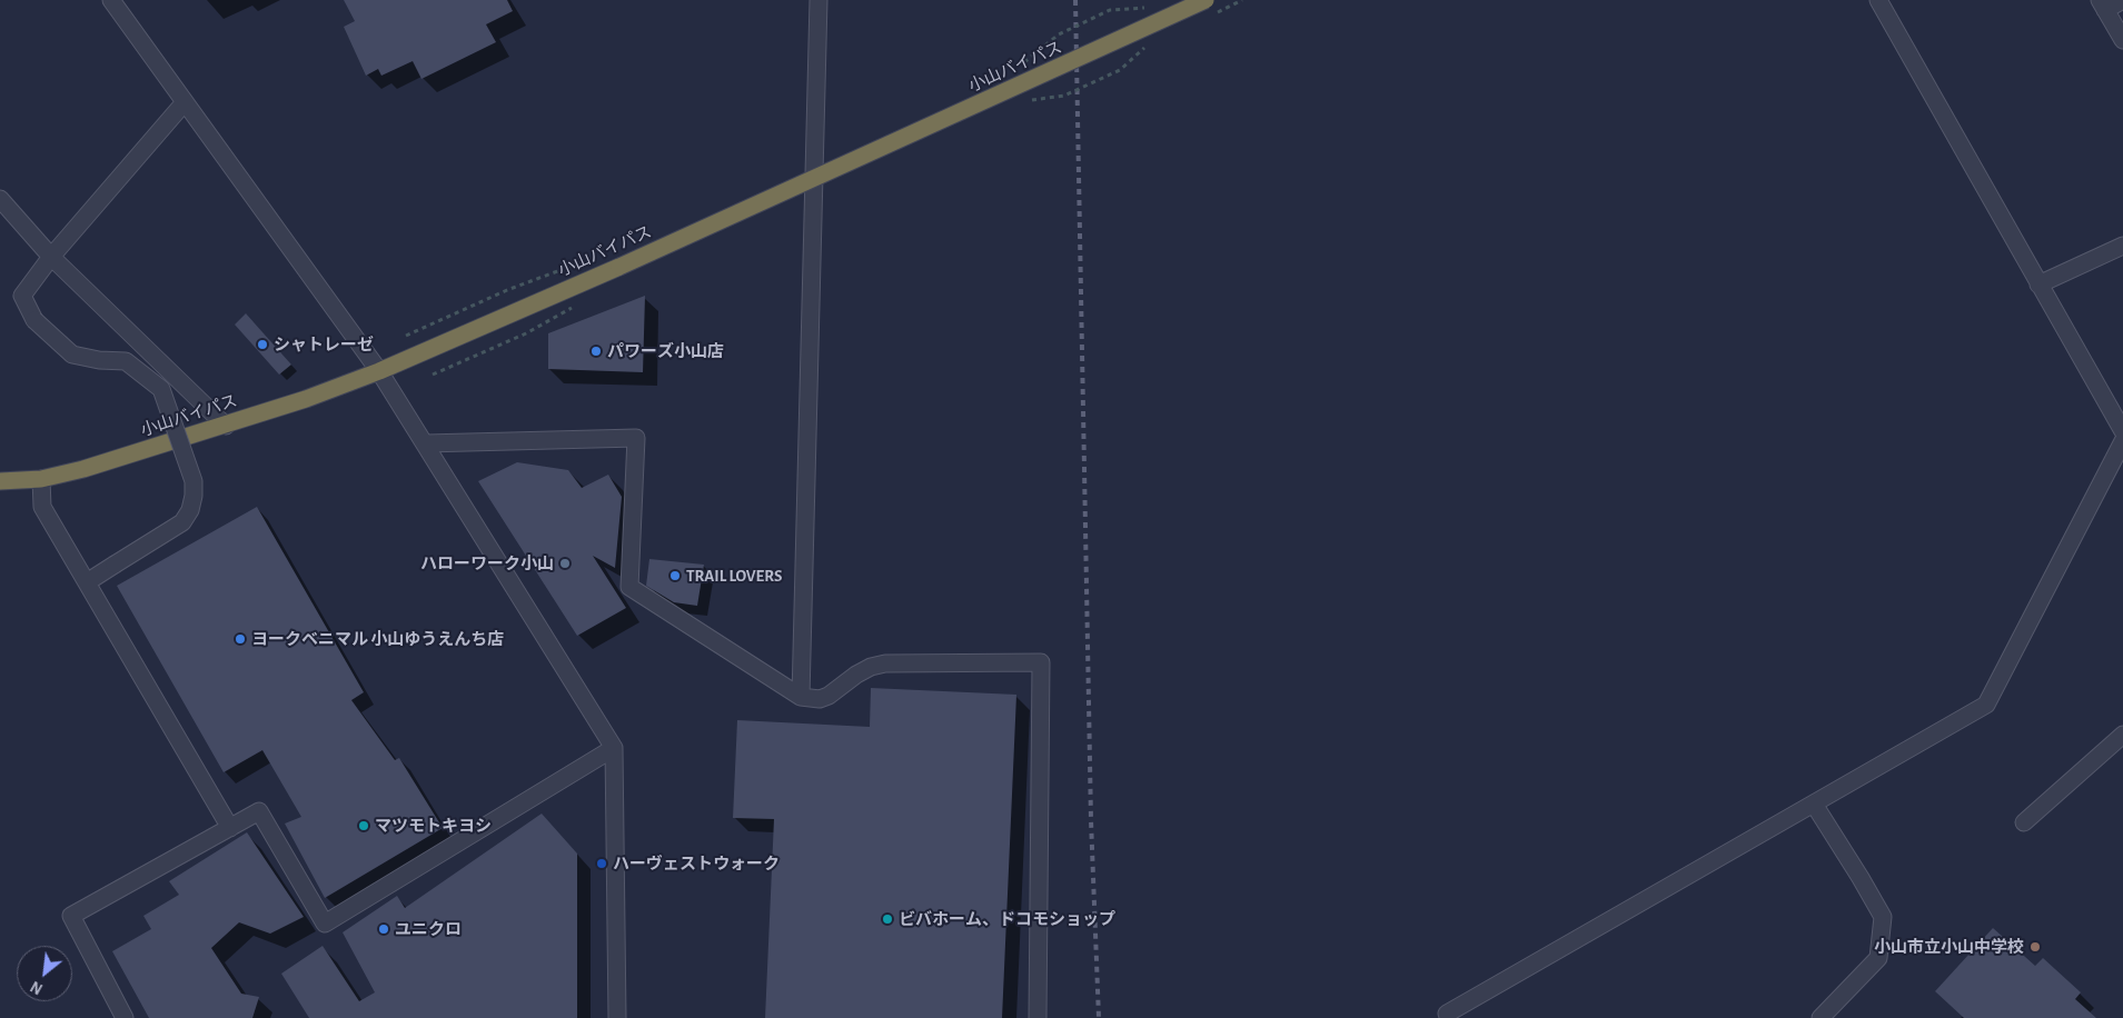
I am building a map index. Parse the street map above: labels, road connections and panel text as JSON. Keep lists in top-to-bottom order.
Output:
{
  "streets": {
    "highway": ["小山バイパス"]
  },
  "places": [
    "シャトレーゼ",
    "パワーズ小山店",
    "ハローワーク小山",
    "TRAIL LOVERS",
    "ヨークベニマル 小山ゆうえんち店",
    "マツモトキヨシ",
    "ハーヴェストウォーク",
    "ビバホーム、ドコモショップ",
    "ユニクロ",
    "小山市立小山中学校"
  ],
  "north": "bottom left"
}
